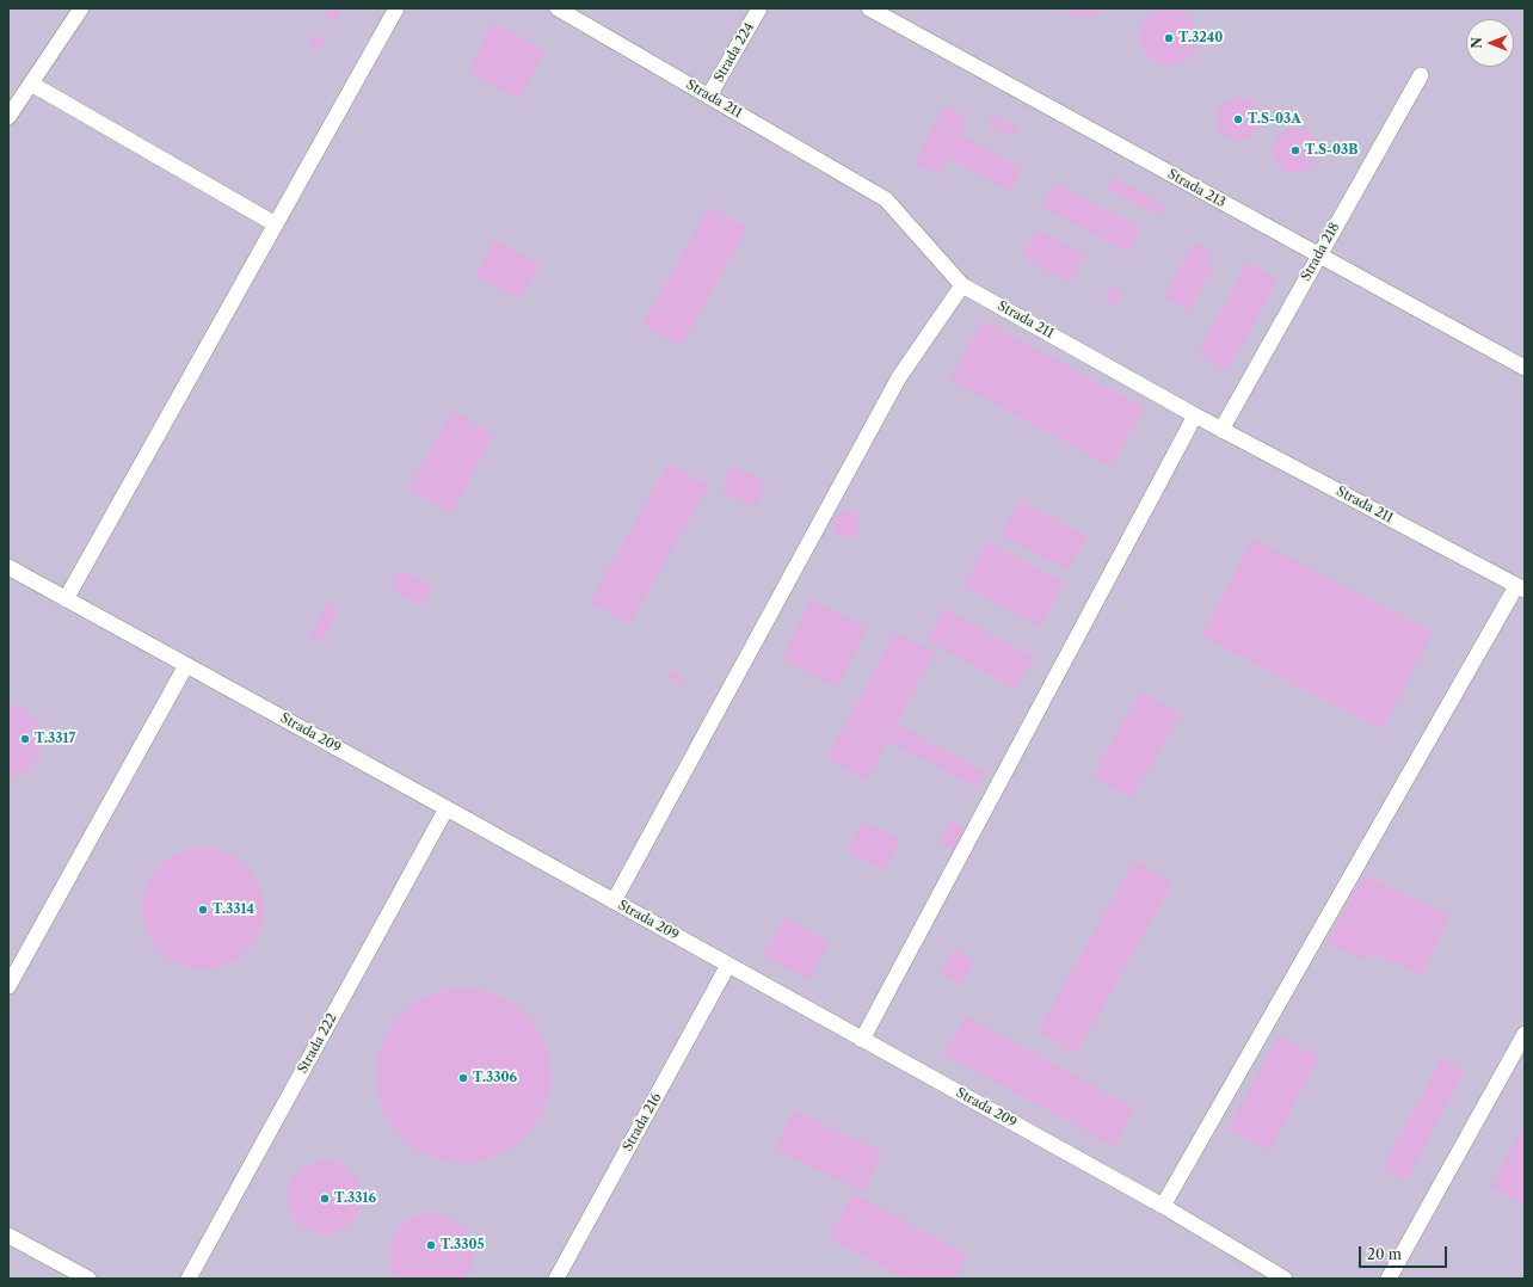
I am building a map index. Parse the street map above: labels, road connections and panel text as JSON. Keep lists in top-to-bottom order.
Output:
{
  "streets": {
    "lane": [
      "Strada 224",
      "Strada 211",
      "Strada 213",
      "Strada 218",
      "Strada 209",
      "Strada 222",
      "Strada 216"
    ]
  },
  "crossings": [
    ["Strada 224", "Strada 211"],
    ["Strada 211", "Strada 218"],
    ["Strada 213", "Strada 218"],
    ["Strada 209", "Strada 222"],
    ["Strada 209", "Strada 216"]
  ],
  "places": [
    "T.3240",
    "T.S-03A",
    "T.S-03B",
    "T.3317",
    "T.3314",
    "T.3306",
    "T.3316",
    "T.3305"
  ],
  "scale_bar": "20 m",
  "north": "left"
}
